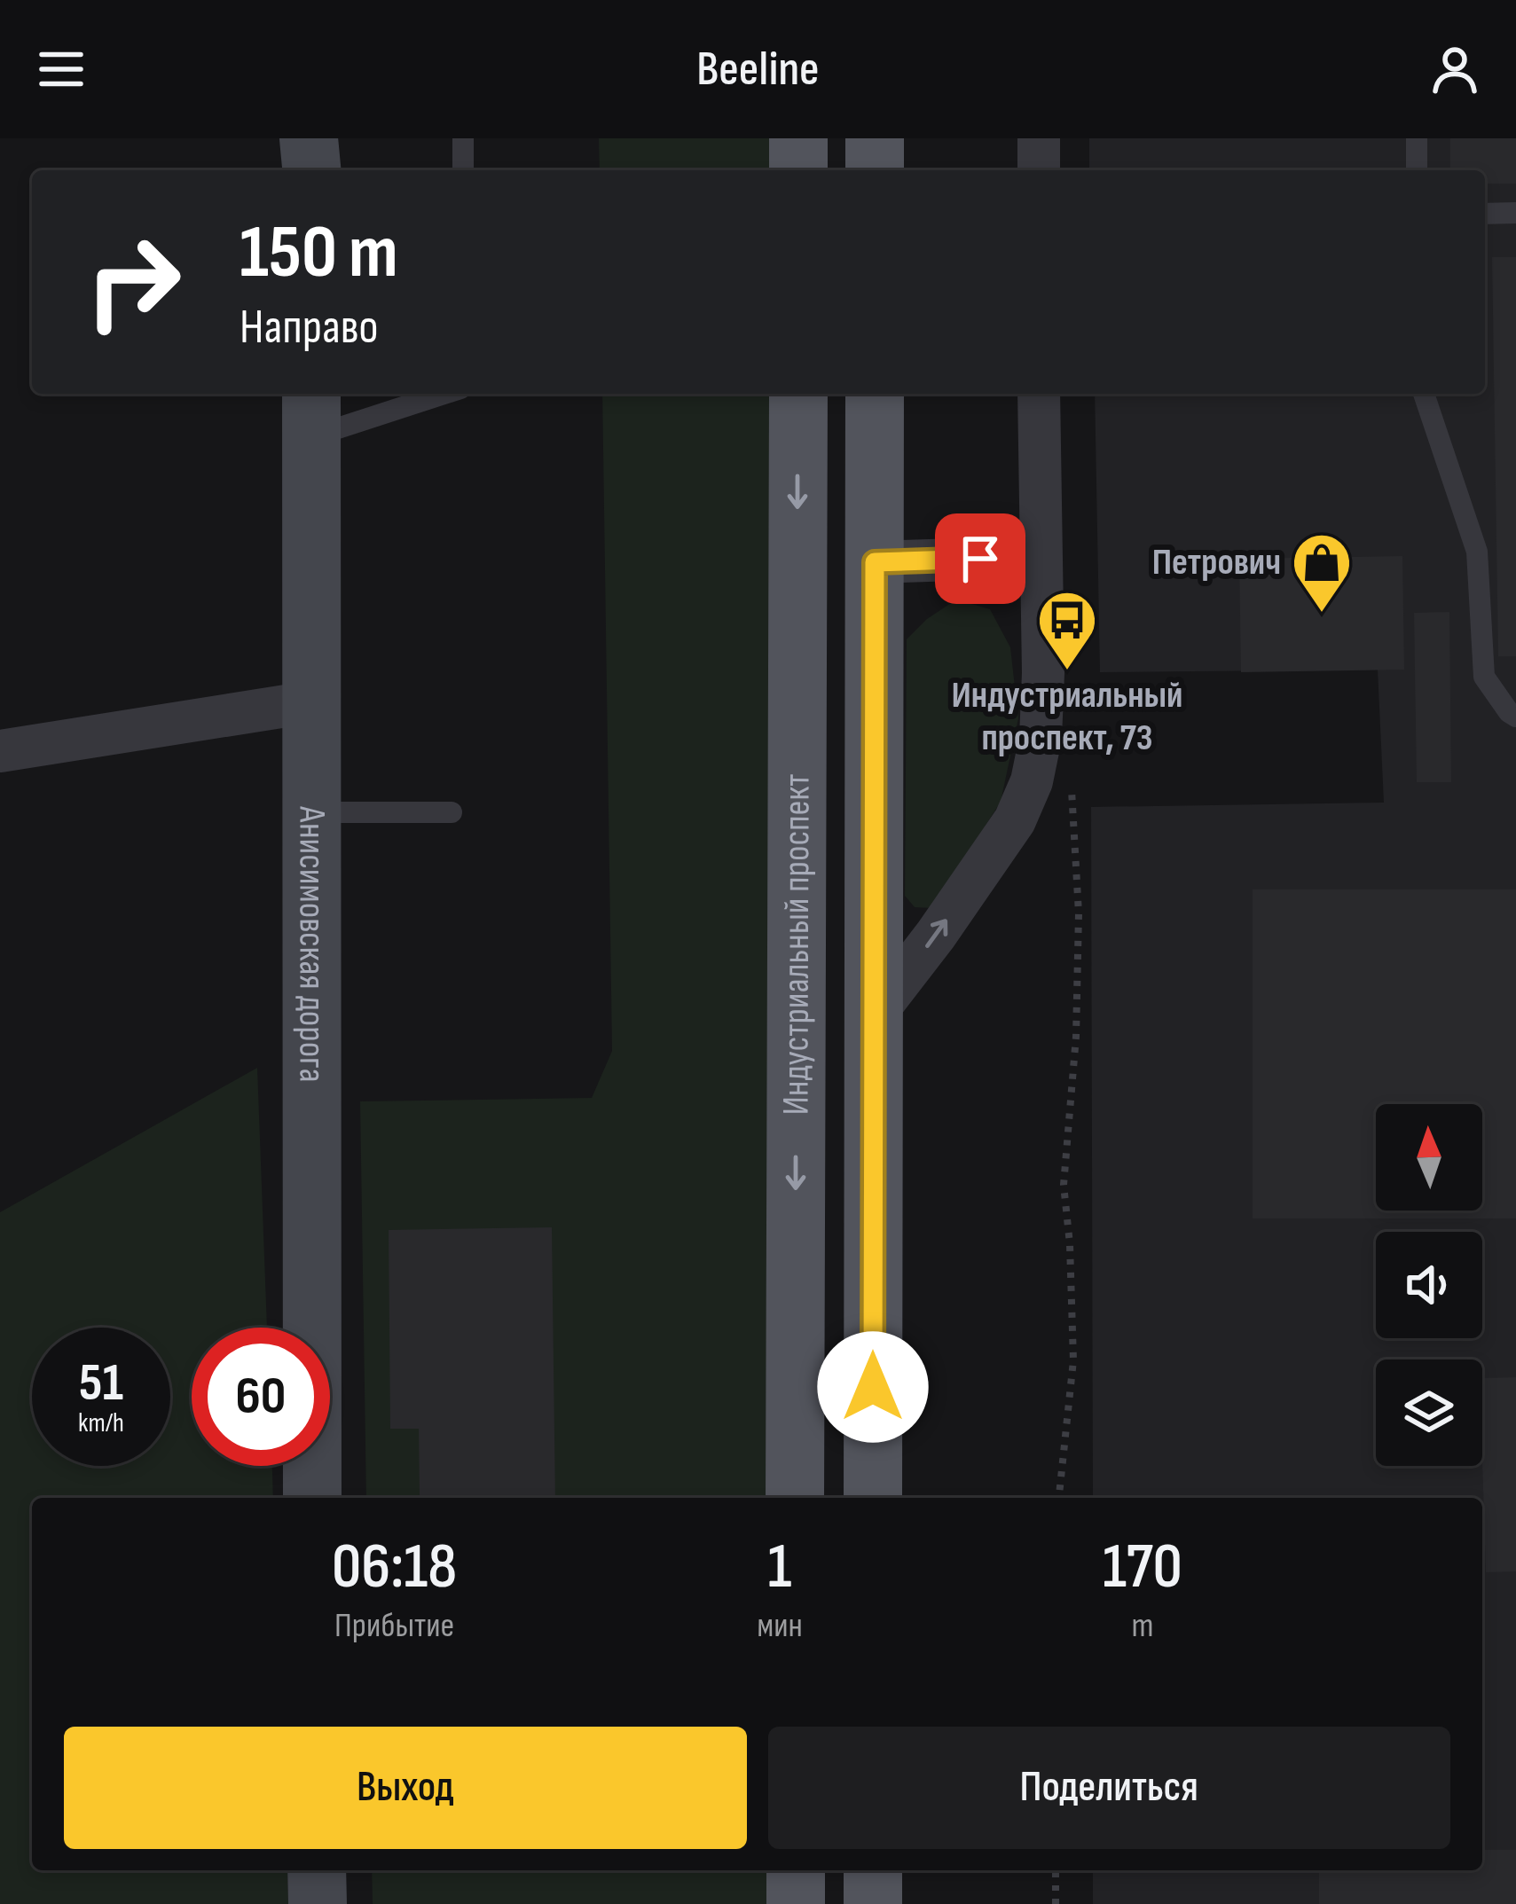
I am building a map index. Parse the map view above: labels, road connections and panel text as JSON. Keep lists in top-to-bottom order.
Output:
{
  "streets": {
    "main road": ["Индустриальный проспект"],
    "street": ["Анисимовская дорога"]
  },
  "places": {
    "shop": ["Петрович"],
    "bus stop": ["Индустриальный проспект, 73"]
  },
  "north": "top",
  "page": {
    "header": "Beeline",
    "turn": ["150 m", "Направо"],
    "speed": "51 km/h",
    "limit": "60",
    "eta": [
      "06:18",
      "Прибытие",
      "1",
      "мин",
      "170",
      "m"
    ],
    "buttons": ["Выход", "Поделиться"]
  }
}
